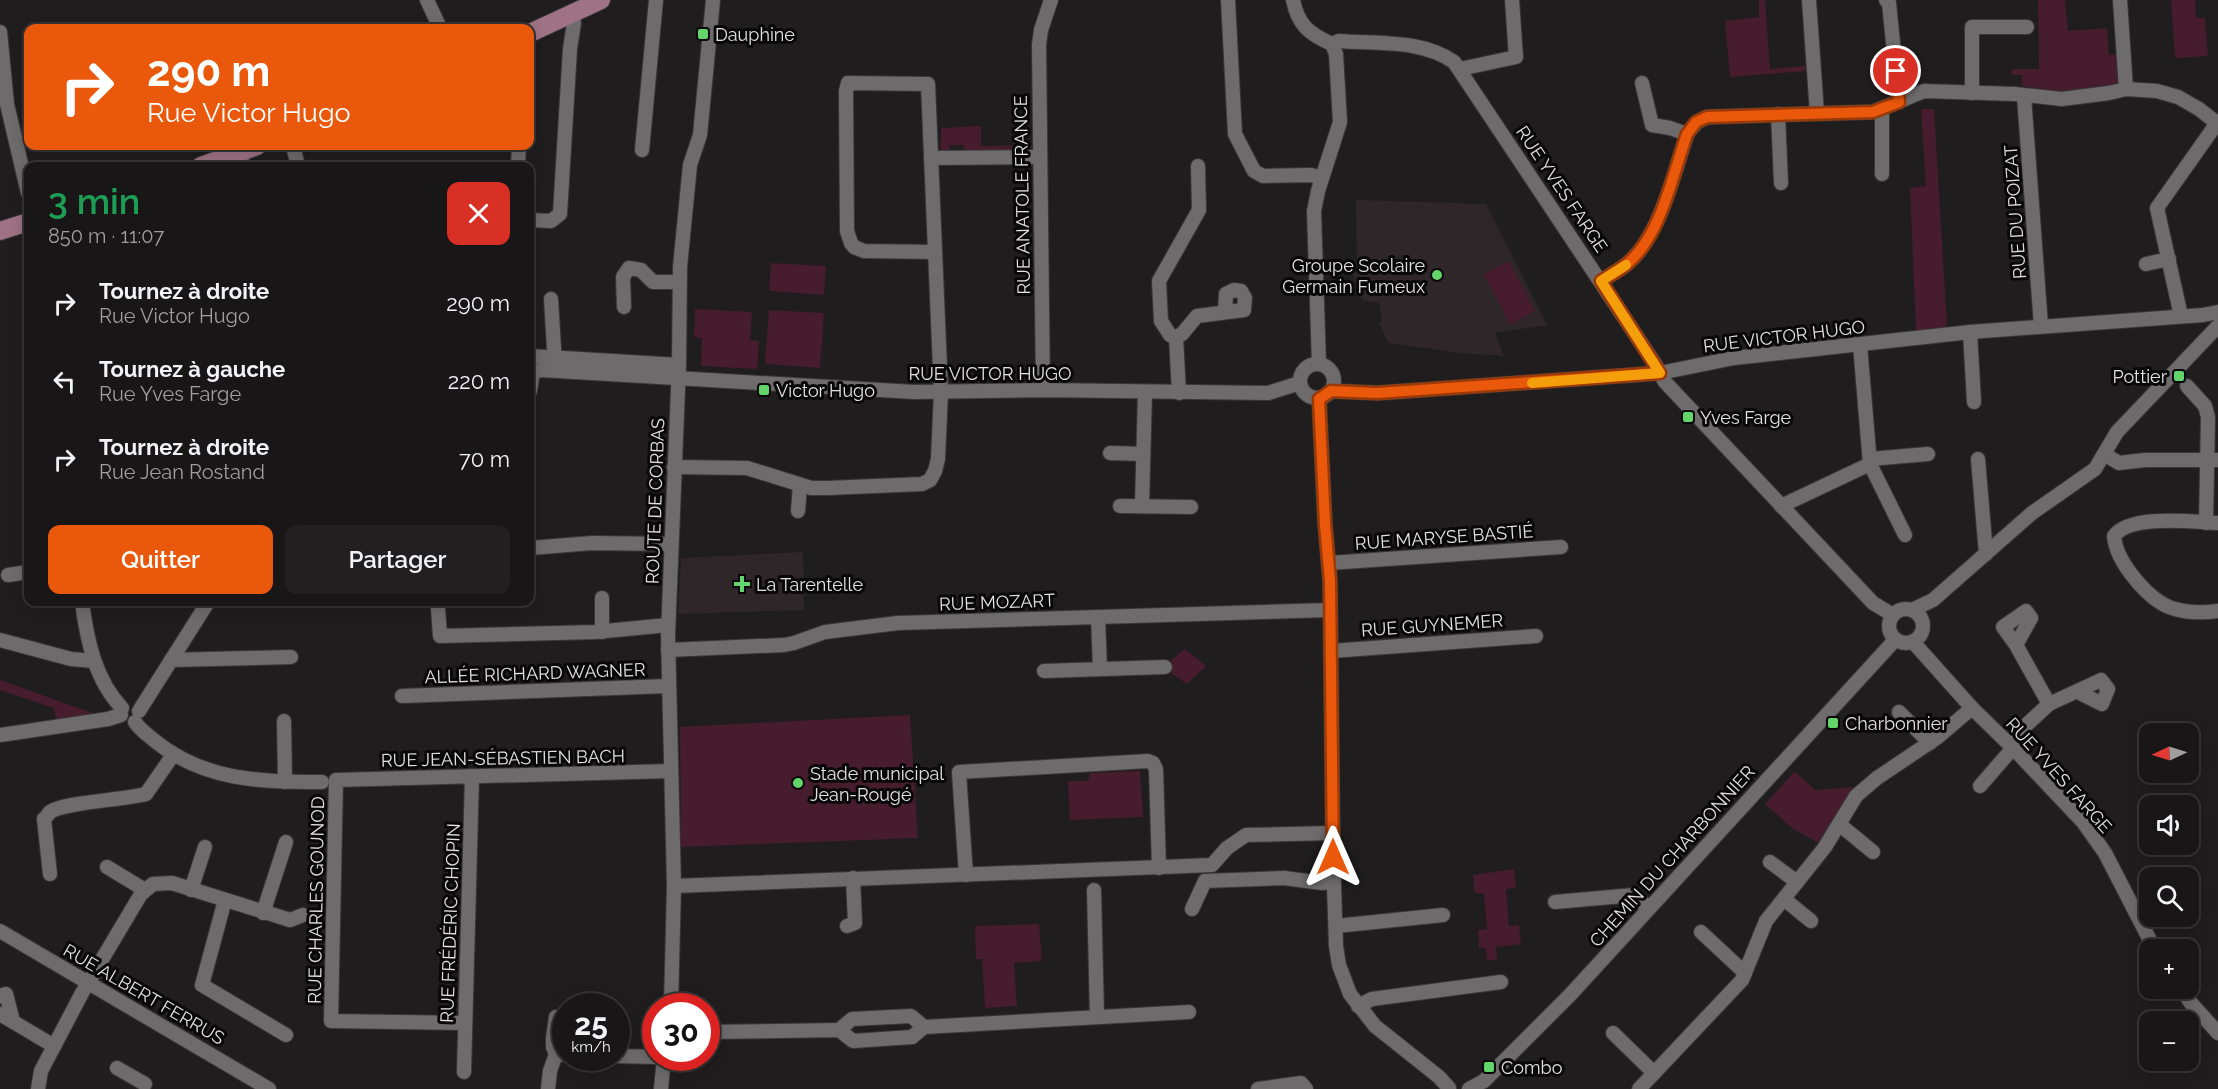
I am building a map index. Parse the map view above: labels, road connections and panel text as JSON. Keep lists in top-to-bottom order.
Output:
{
  "streets": {
    "street": [
      "RUE YVES FARGE",
      "RUE ANATOLE FRANCE",
      "RUE DU POIZAT",
      "RUE VICTOR HUGO",
      "ROUTE DE CORBAS",
      "RUE MARYSE BASTIÉ",
      "RUE MOZART",
      "RUE GUYNEMER",
      "ALLÉE RICHARD WAGNER",
      "RUE JEAN-SÉBASTIEN BACH",
      "CHEMIN DU CHARBONNIER",
      "RUE CHARLES GOUNOD",
      "RUE FRÉDÉRIC CHOPIN",
      "RUE ALBERT FERRUS"
    ]
  },
  "crossings": [
    ["RUE YVES FARGE", "RUE VICTOR HUGO"],
    ["RUE YVES FARGE", "CHEMIN DU CHARBONNIER"],
    ["RUE ANATOLE FRANCE", "RUE VICTOR HUGO"],
    ["RUE DU POIZAT", "RUE VICTOR HUGO"],
    ["RUE VICTOR HUGO", "ROUTE DE CORBAS"],
    ["ROUTE DE CORBAS", "RUE MOZART"],
    ["ROUTE DE CORBAS", "ALLÉE RICHARD WAGNER"],
    ["ROUTE DE CORBAS", "RUE JEAN-SÉBASTIEN BACH"],
    ["RUE JEAN-SÉBASTIEN BACH", "RUE CHARLES GOUNOD"],
    ["RUE JEAN-SÉBASTIEN BACH", "RUE FRÉDÉRIC CHOPIN"],
    ["RUE CHARLES GOUNOD", "RUE FRÉDÉRIC CHOPIN"]
  ],
  "places": {
    "transit": [
      "Dauphine",
      "Pottier",
      "Victor Hugo",
      "Yves Farge",
      "Charbonnier",
      "Combo"
    ],
    "other": ["Groupe Scolaire Germain Fumeux", "Stade municipal Jean-Rougé"],
    "health": ["La Tarentelle"]
  },
  "north": "left",
  "page": {
    "turn": ["290 m", "Rue Victor Hugo"],
    "heading": ["3 min", "850 m · 11:07"],
    "list": [
      {
        "name": "Tournez à droite",
        "note": "Rue Victor Hugo",
        "value": "290 m"
      },
      {
        "name": "Tournez à gauche",
        "note": "Rue Yves Farge",
        "value": "220 m"
      },
      {
        "name": "Tournez à droite",
        "note": "Rue Jean Rostand",
        "value": "70 m"
      }
    ],
    "buttons": ["Quitter", "Partager"],
    "map_buttons": ["+", "−"],
    "speed": "25 km/h",
    "limit": "30"
  }
}
